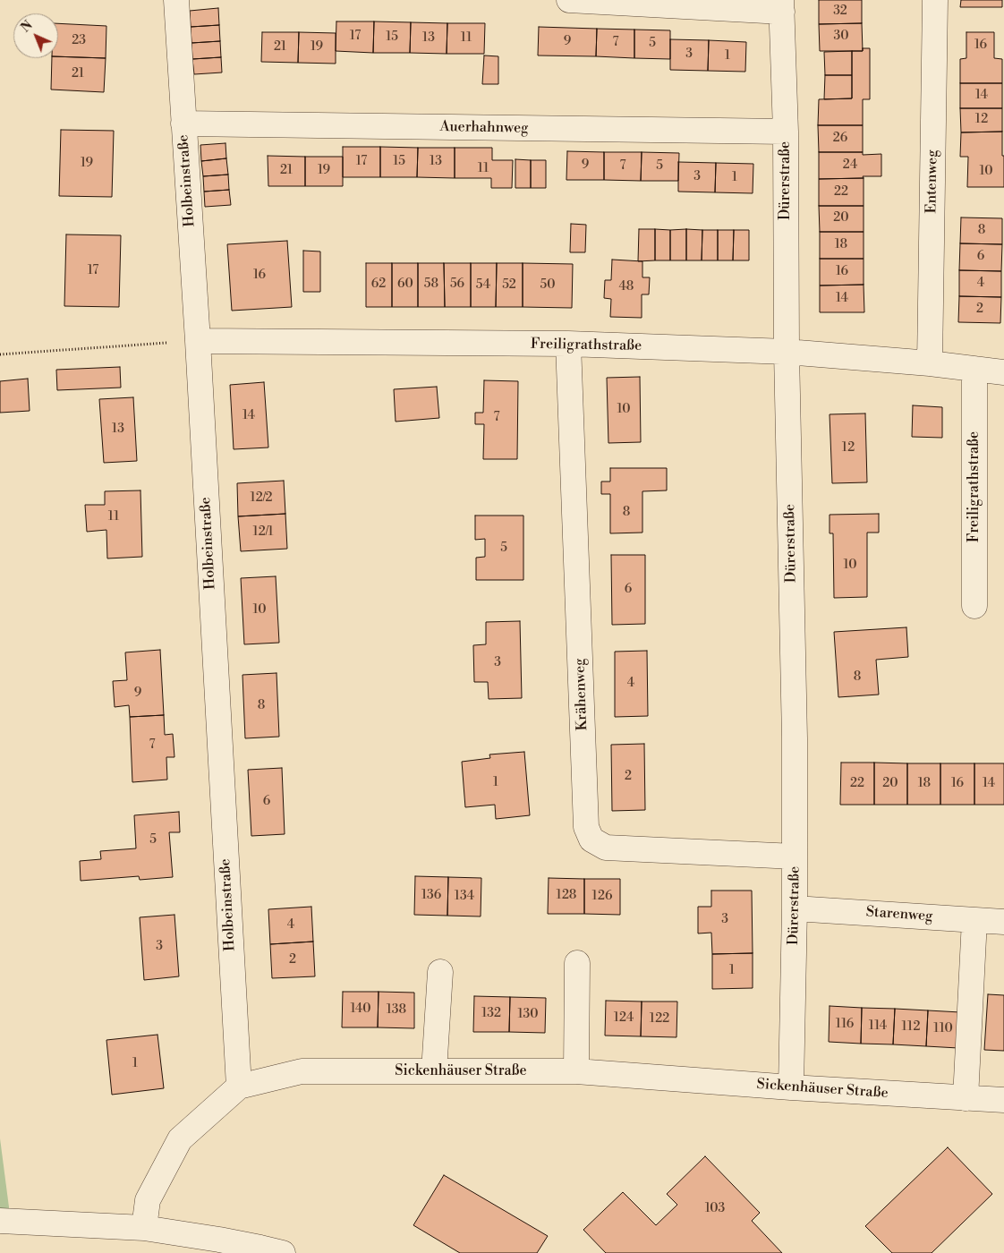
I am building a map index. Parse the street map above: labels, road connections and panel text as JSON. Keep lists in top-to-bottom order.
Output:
{
  "streets": {
    "street": [
      "Auerhahnweg",
      "Holbeinstraße",
      "Dürerstraße",
      "Entenweg",
      "Freiligrathstraße",
      "Krähenweg",
      "Starenweg",
      "Sickenhäuser Straße"
    ]
  },
  "crossings": [
    ["Auerhahnweg", "Holbeinstraße"],
    ["Auerhahnweg", "Dürerstraße"],
    ["Holbeinstraße", "Freiligrathstraße"],
    ["Holbeinstraße", "Sickenhäuser Straße"],
    ["Dürerstraße", "Freiligrathstraße"],
    ["Dürerstraße", "Krähenweg"],
    ["Dürerstraße", "Starenweg"],
    ["Dürerstraße", "Sickenhäuser Straße"],
    ["Entenweg", "Freiligrathstraße"],
    ["Freiligrathstraße", "Krähenweg"]
  ],
  "house_numbers": [
    "32",
    "17",
    "30",
    "15",
    "13",
    "11",
    "23",
    "9",
    "7",
    "5",
    "16",
    "21",
    "19",
    "3",
    "1",
    "21",
    "14",
    "12",
    "26",
    "17",
    "15",
    "13",
    "19",
    "9",
    "24",
    "7",
    "5",
    "11",
    "21",
    "19",
    "10",
    "3",
    "1",
    "22",
    "20",
    "8",
    "18",
    "6",
    "17",
    "16",
    "16",
    "4",
    "62",
    "60",
    "58",
    "56",
    "54",
    "52",
    "50",
    "48",
    "14",
    "2",
    "10",
    "14",
    "7",
    "13",
    "12",
    "12/2",
    "8",
    "11",
    "12/1",
    "5",
    "10",
    "6",
    "10",
    "3",
    "8",
    "4",
    "9",
    "8",
    "7",
    "2",
    "1",
    "22",
    "20",
    "18",
    "16",
    "14",
    "6",
    "5",
    "136",
    "128",
    "134",
    "126",
    "3",
    "4",
    "3",
    "2",
    "1",
    "140",
    "138",
    "132",
    "130",
    "124",
    "122",
    "116",
    "114",
    "112",
    "110",
    "1",
    "103"
  ],
  "north": "top left"
}
